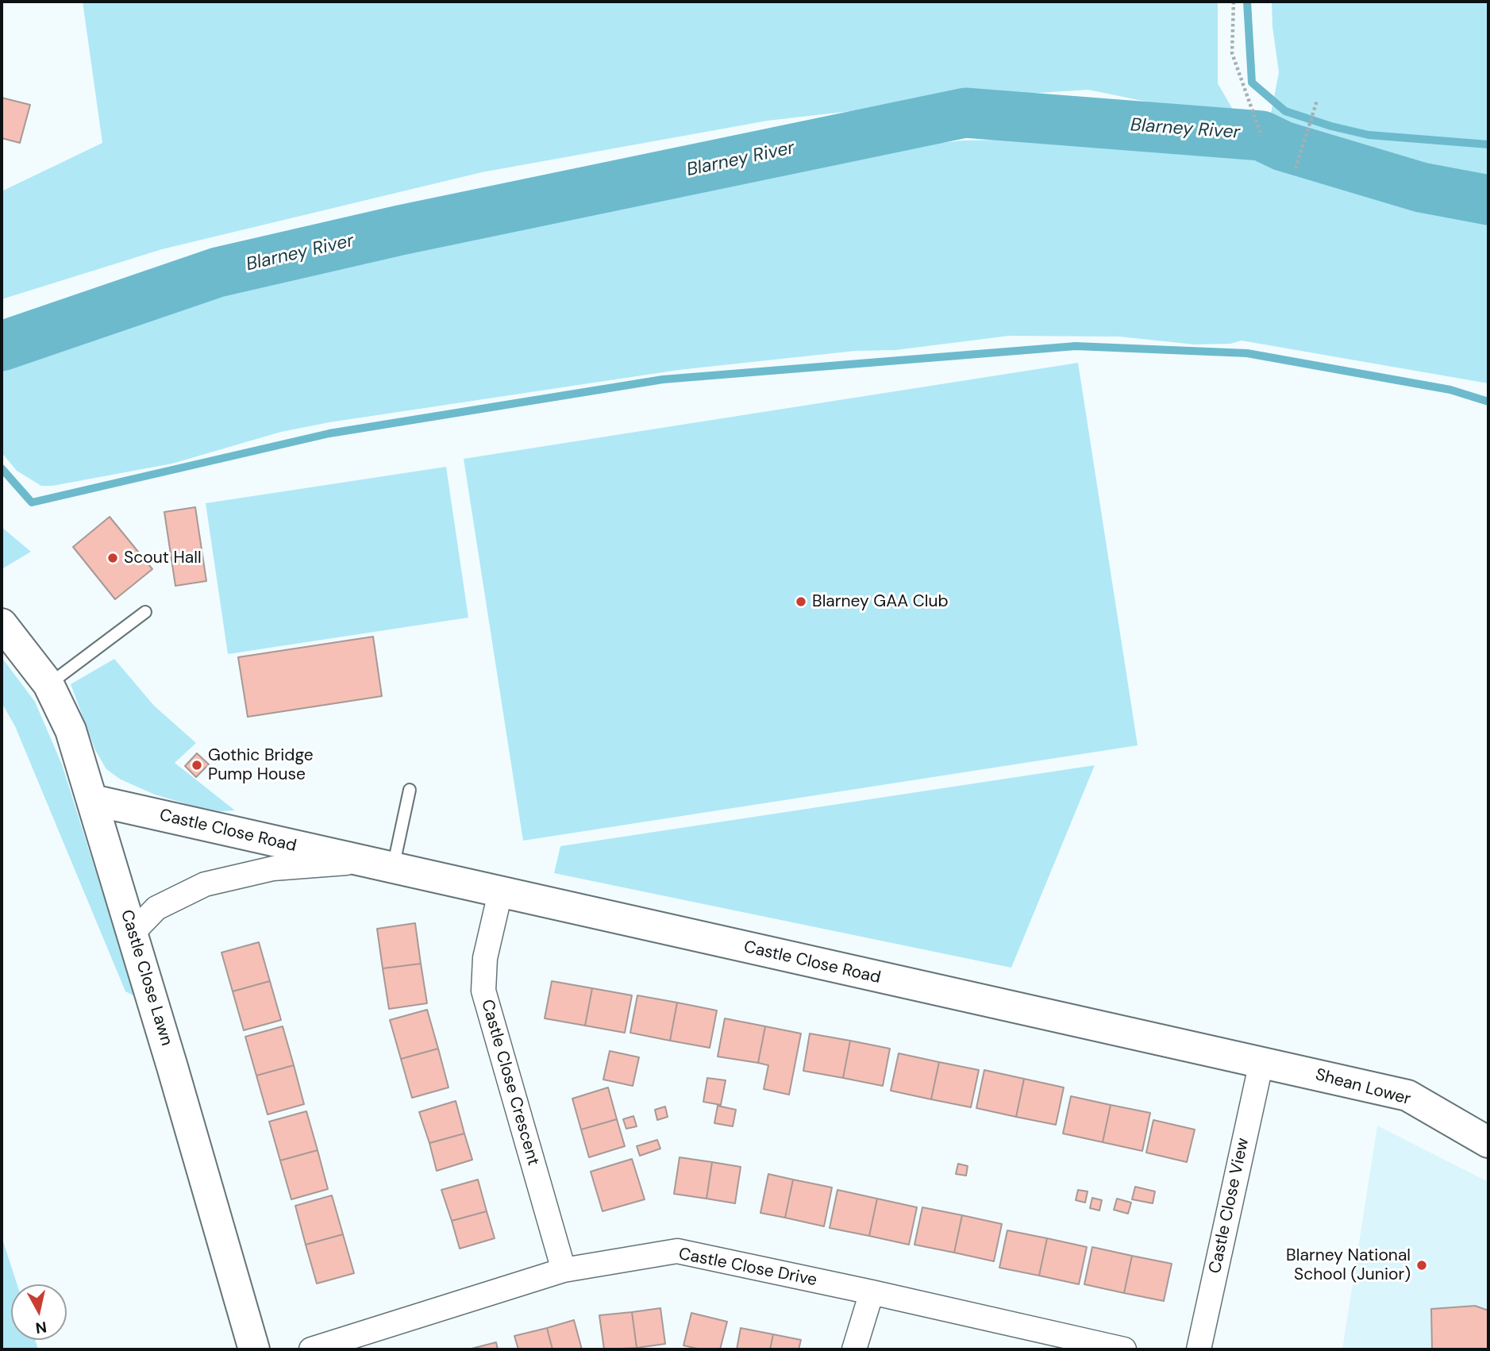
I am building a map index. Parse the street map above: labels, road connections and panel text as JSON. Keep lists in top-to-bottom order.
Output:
{
  "streets": {
    "street": [
      "Castle Close Road",
      "Castle Close Lawn",
      "Castle Close Crescent",
      "Shean Lower",
      "Castle Close View",
      "Castle Close Drive"
    ]
  },
  "crossings": [
    ["Castle Close Road", "Castle Close Lawn"],
    ["Castle Close Road", "Castle Close Crescent"],
    ["Castle Close Road", "Shean Lower"],
    ["Castle Close Road", "Castle Close View"],
    ["Castle Close Crescent", "Castle Close Drive"],
    ["Shean Lower", "Castle Close View"]
  ],
  "water": ["Blarney River"],
  "places": [
    "Scout Hall",
    "Blarney GAA Club",
    "Gothic Bridge Pump House",
    "Blarney National School (Junior)"
  ],
  "north": "bottom"
}
